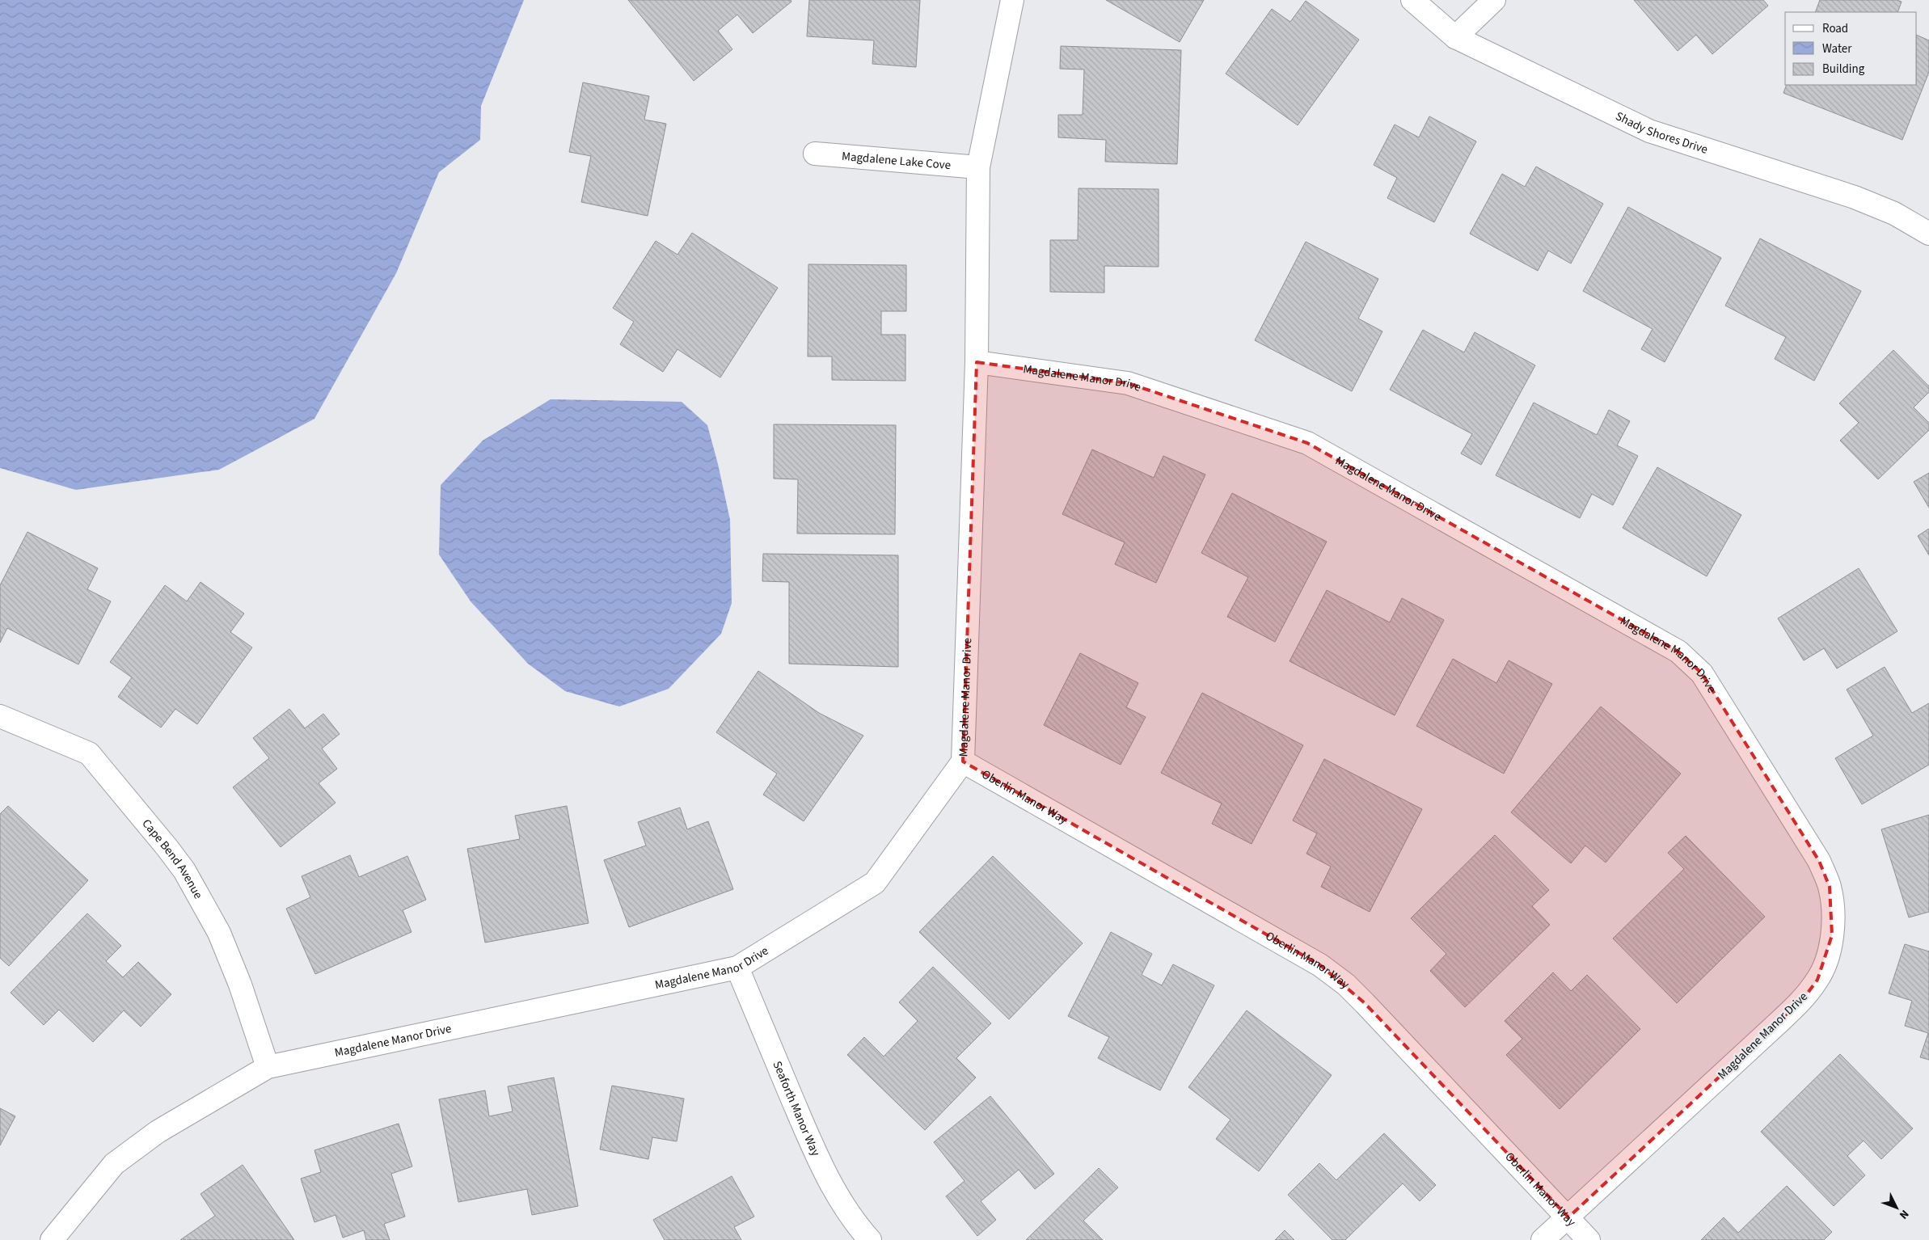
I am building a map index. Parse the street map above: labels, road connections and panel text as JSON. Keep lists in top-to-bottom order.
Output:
{
  "streets": {
    "street": [
      "Shady Shores Drive",
      "Magdalene Lake Cove",
      "Magdalene Manor Drive",
      "Oberlin Manor Way",
      "Cape Bend Avenue",
      "Seaforth Manor Way"
    ]
  },
  "crossings": [
    ["Magdalene Lake Cove", "Magdalene Manor Drive"],
    ["Magdalene Manor Drive", "Oberlin Manor Way"],
    ["Magdalene Manor Drive", "Cape Bend Avenue"],
    ["Magdalene Manor Drive", "Seaforth Manor Way"]
  ],
  "legend": ["Road", "Water", "Building"],
  "north": "bottom right"
}
